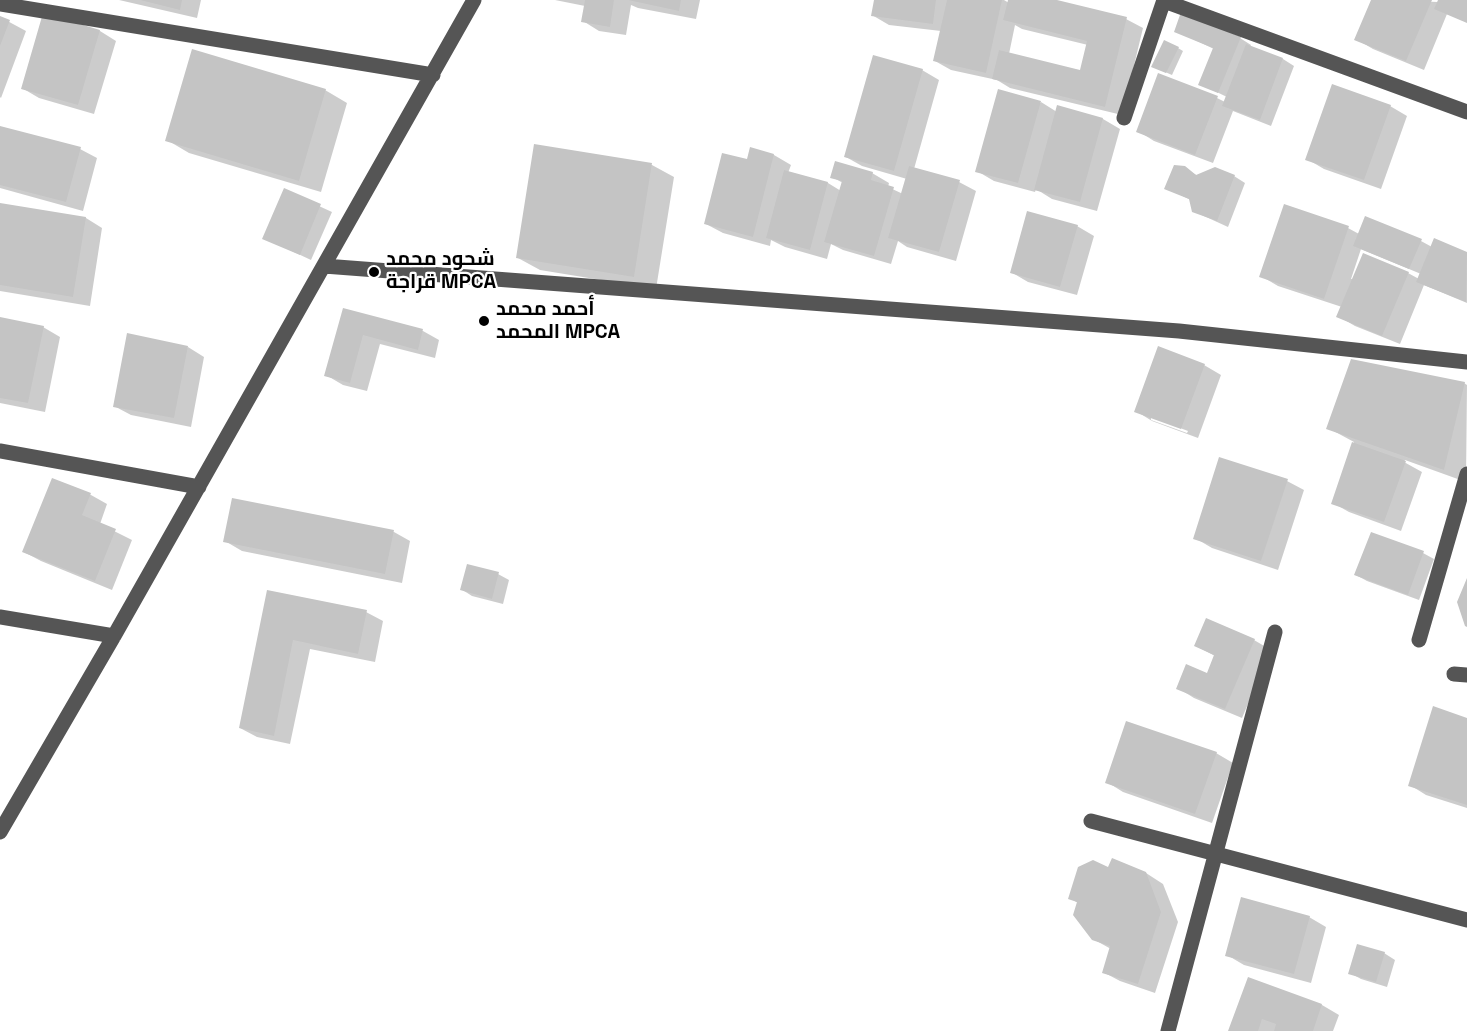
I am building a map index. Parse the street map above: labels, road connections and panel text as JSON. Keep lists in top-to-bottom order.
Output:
{
  "places": ["شحود محمد قراجة MPCA", "أحمد محمد المحمد MPCA"]
}
